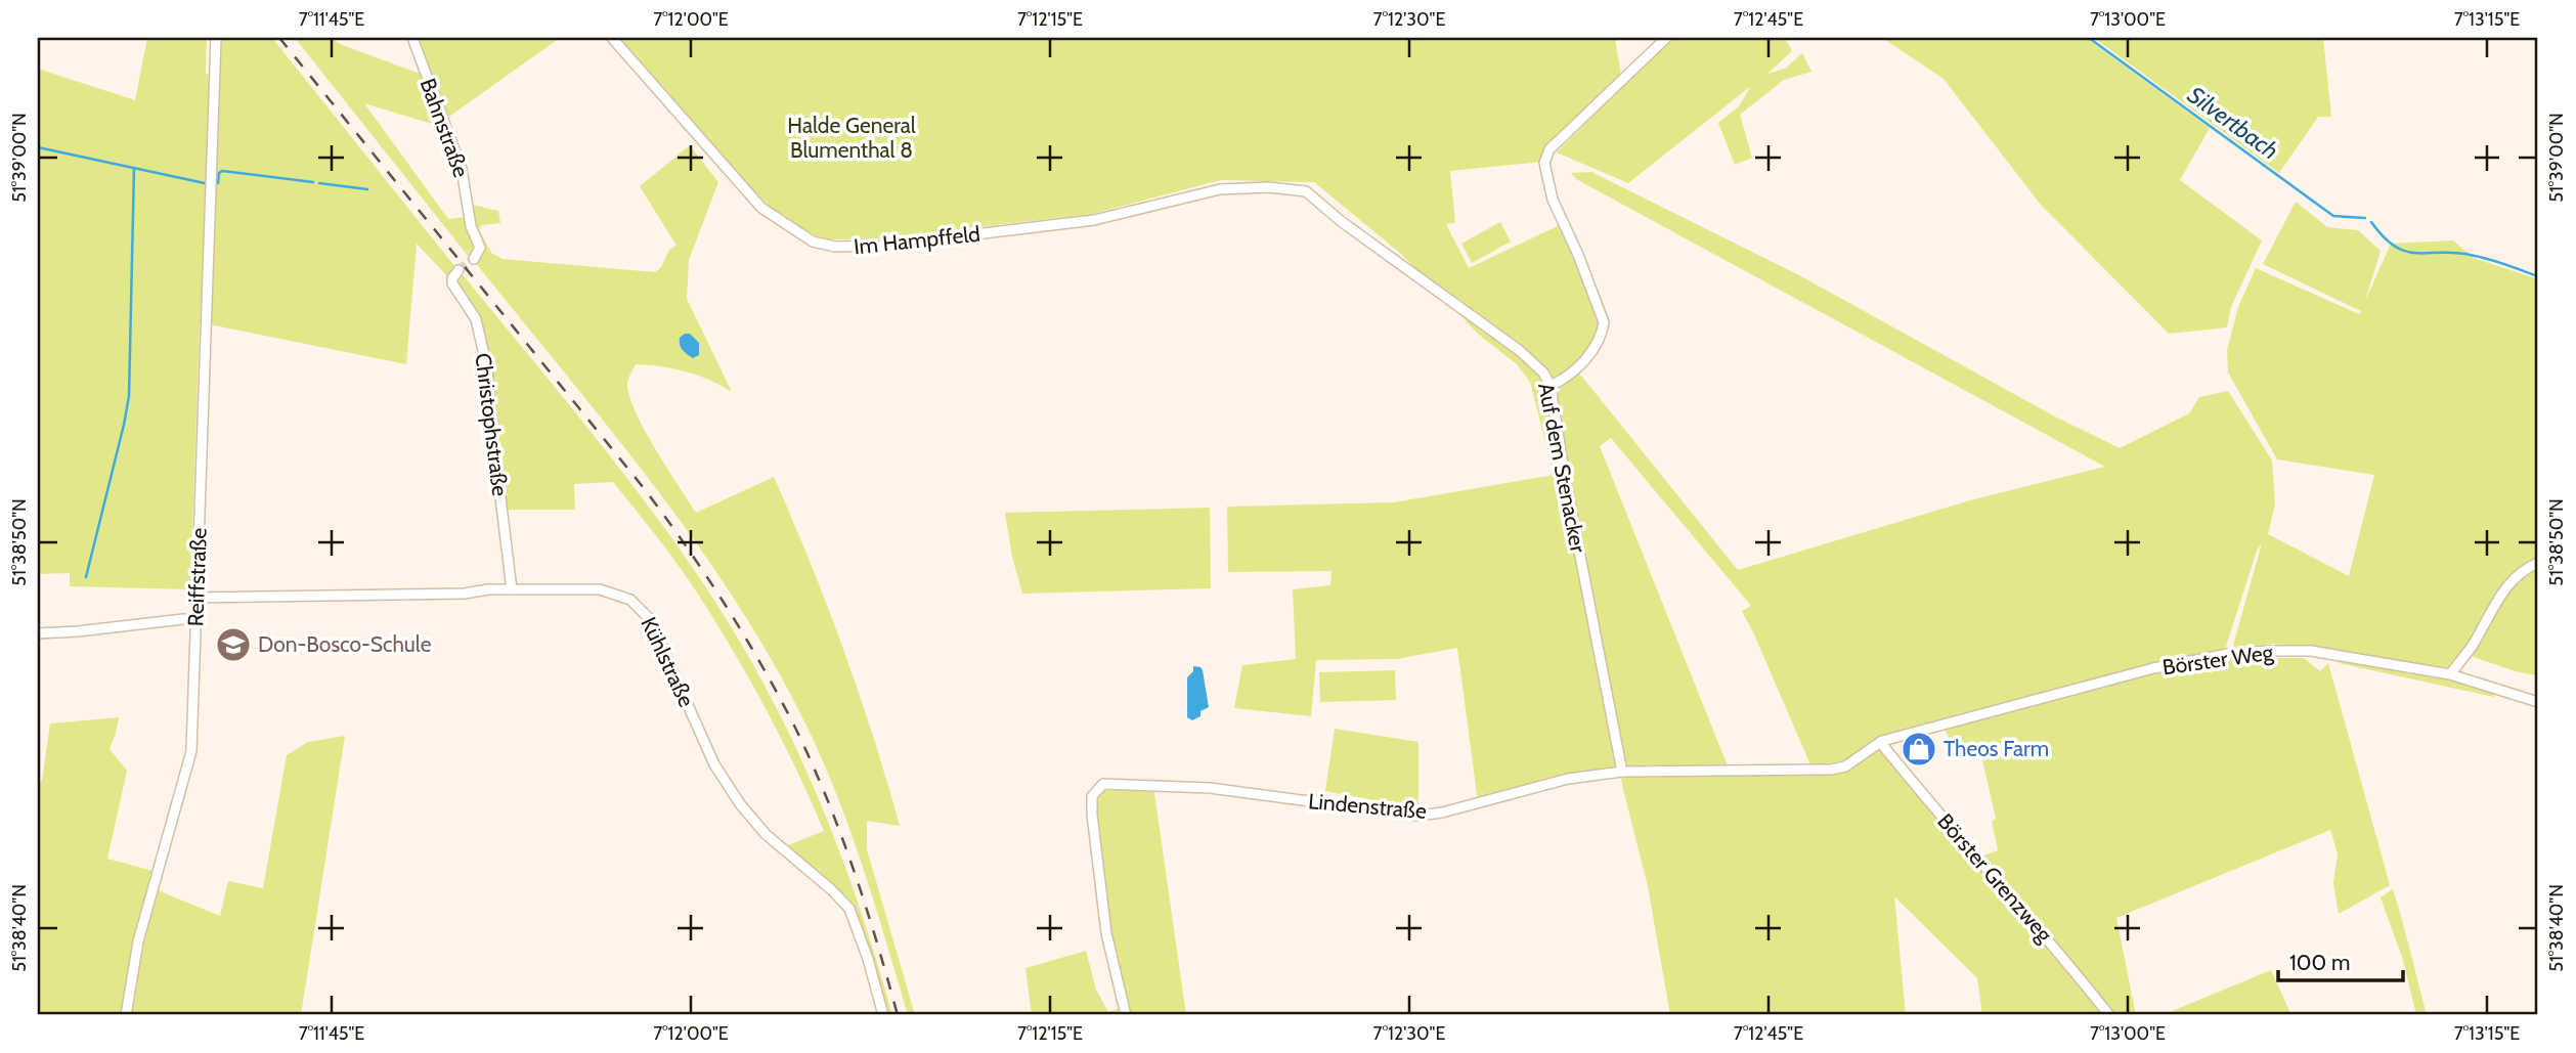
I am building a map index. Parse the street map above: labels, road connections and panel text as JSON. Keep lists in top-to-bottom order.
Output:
{
  "streets": {
    "street": [
      "Bahnstraße",
      "Im Hampffeld",
      "Christophstraße",
      "Auf dem Stenacker",
      "Reiffstraße",
      "Börster Weg",
      "Kühlstraße",
      "Lindenstraße",
      "Börster Grenzweg"
    ]
  },
  "crossings": [
    ["Im Hampffeld", "Auf dem Stenacker"],
    ["Christophstraße", "Kühlstraße"],
    ["Auf dem Stenacker", "Lindenstraße"],
    ["Reiffstraße", "Kühlstraße"],
    ["Börster Weg", "Lindenstraße"],
    ["Lindenstraße", "Börster Grenzweg"]
  ],
  "water": ["Silvertbach"],
  "parks": ["Halde General Blumenthal 8"],
  "places": {
    "school or university": ["Don-Bosco-Schule"],
    "shop": ["Theos Farm"]
  },
  "scale_bar": "100 m",
  "coordinates": [
    "7°11'45\"E",
    "7°12'00\"E",
    "7°12'15\"E",
    "7°12'30\"E",
    "7°12'45\"E",
    "7°13'00\"E",
    "7°13'15\"E",
    "51°39'00\"N",
    "51°38'50\"N",
    "51°38'40\"N"
  ]
}
